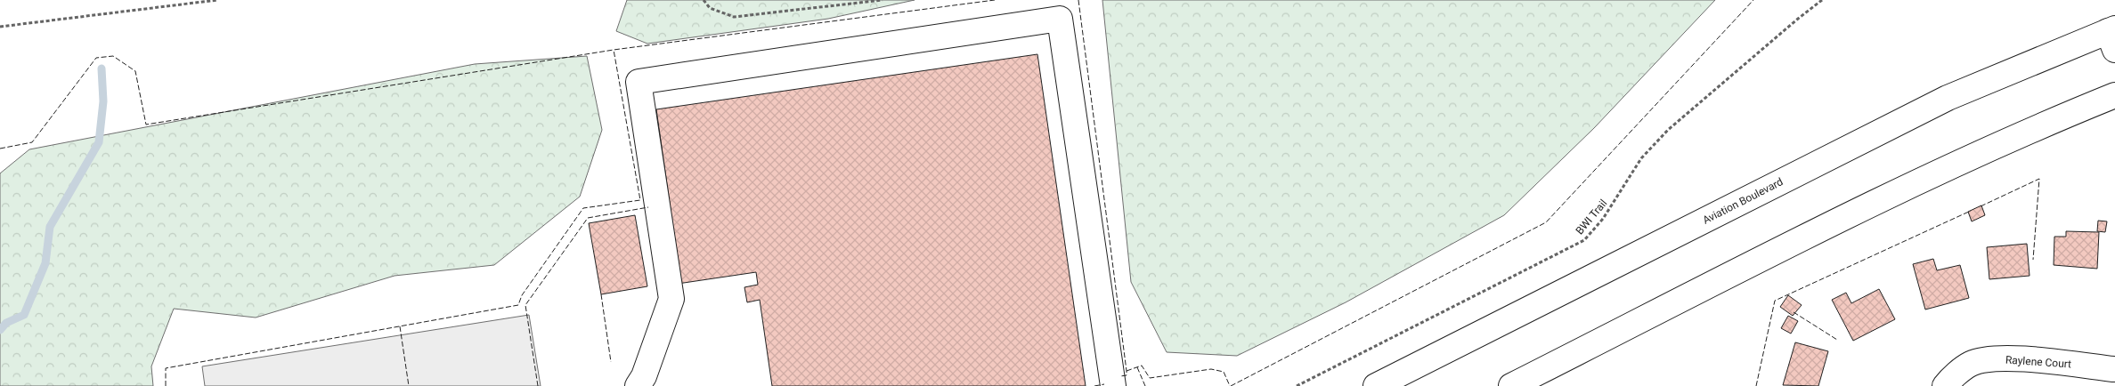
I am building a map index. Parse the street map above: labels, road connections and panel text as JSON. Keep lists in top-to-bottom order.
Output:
{
  "streets": {
    "main road": ["Aviation Boulevard", "Raylene Court"],
    "path": ["BWI Trail"]
  }
}
